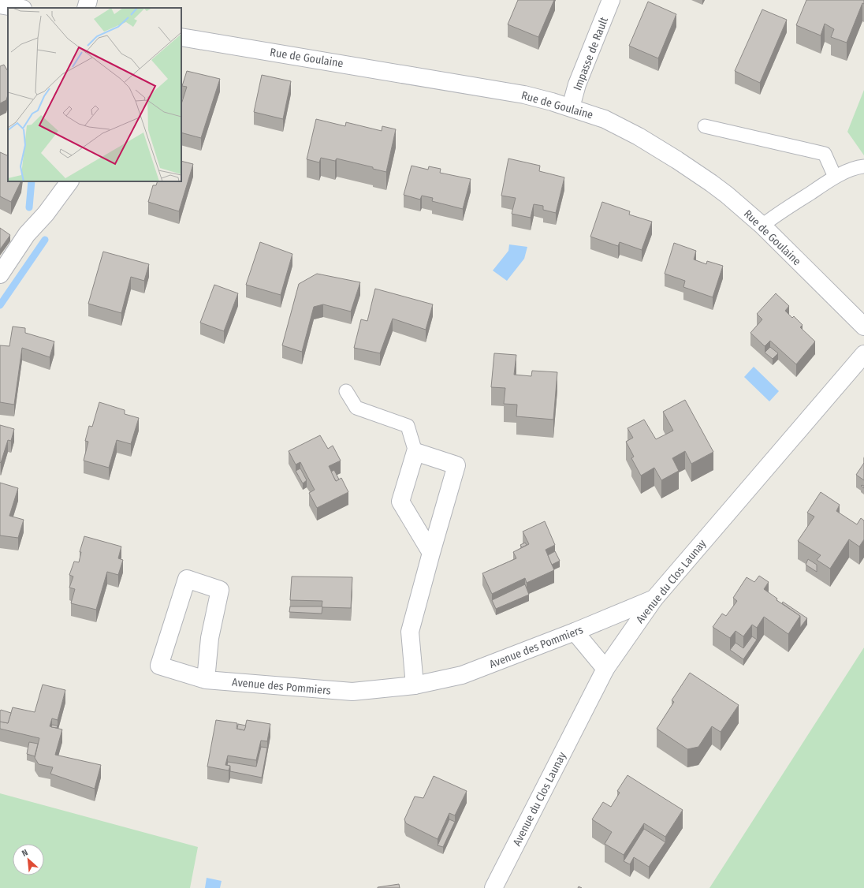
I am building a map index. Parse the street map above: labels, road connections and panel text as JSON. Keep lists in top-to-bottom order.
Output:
{
  "streets": {
    "street": [
      "Impasse de Rault",
      "Rue de Goulaine",
      "Avenue du Clos Launay",
      "Avenue des Pommiers"
    ]
  },
  "crossings": [
    ["Impasse de Rault", "Rue de Goulaine"],
    ["Avenue du Clos Launay", "Avenue des Pommiers"]
  ],
  "north": "top left"
}
